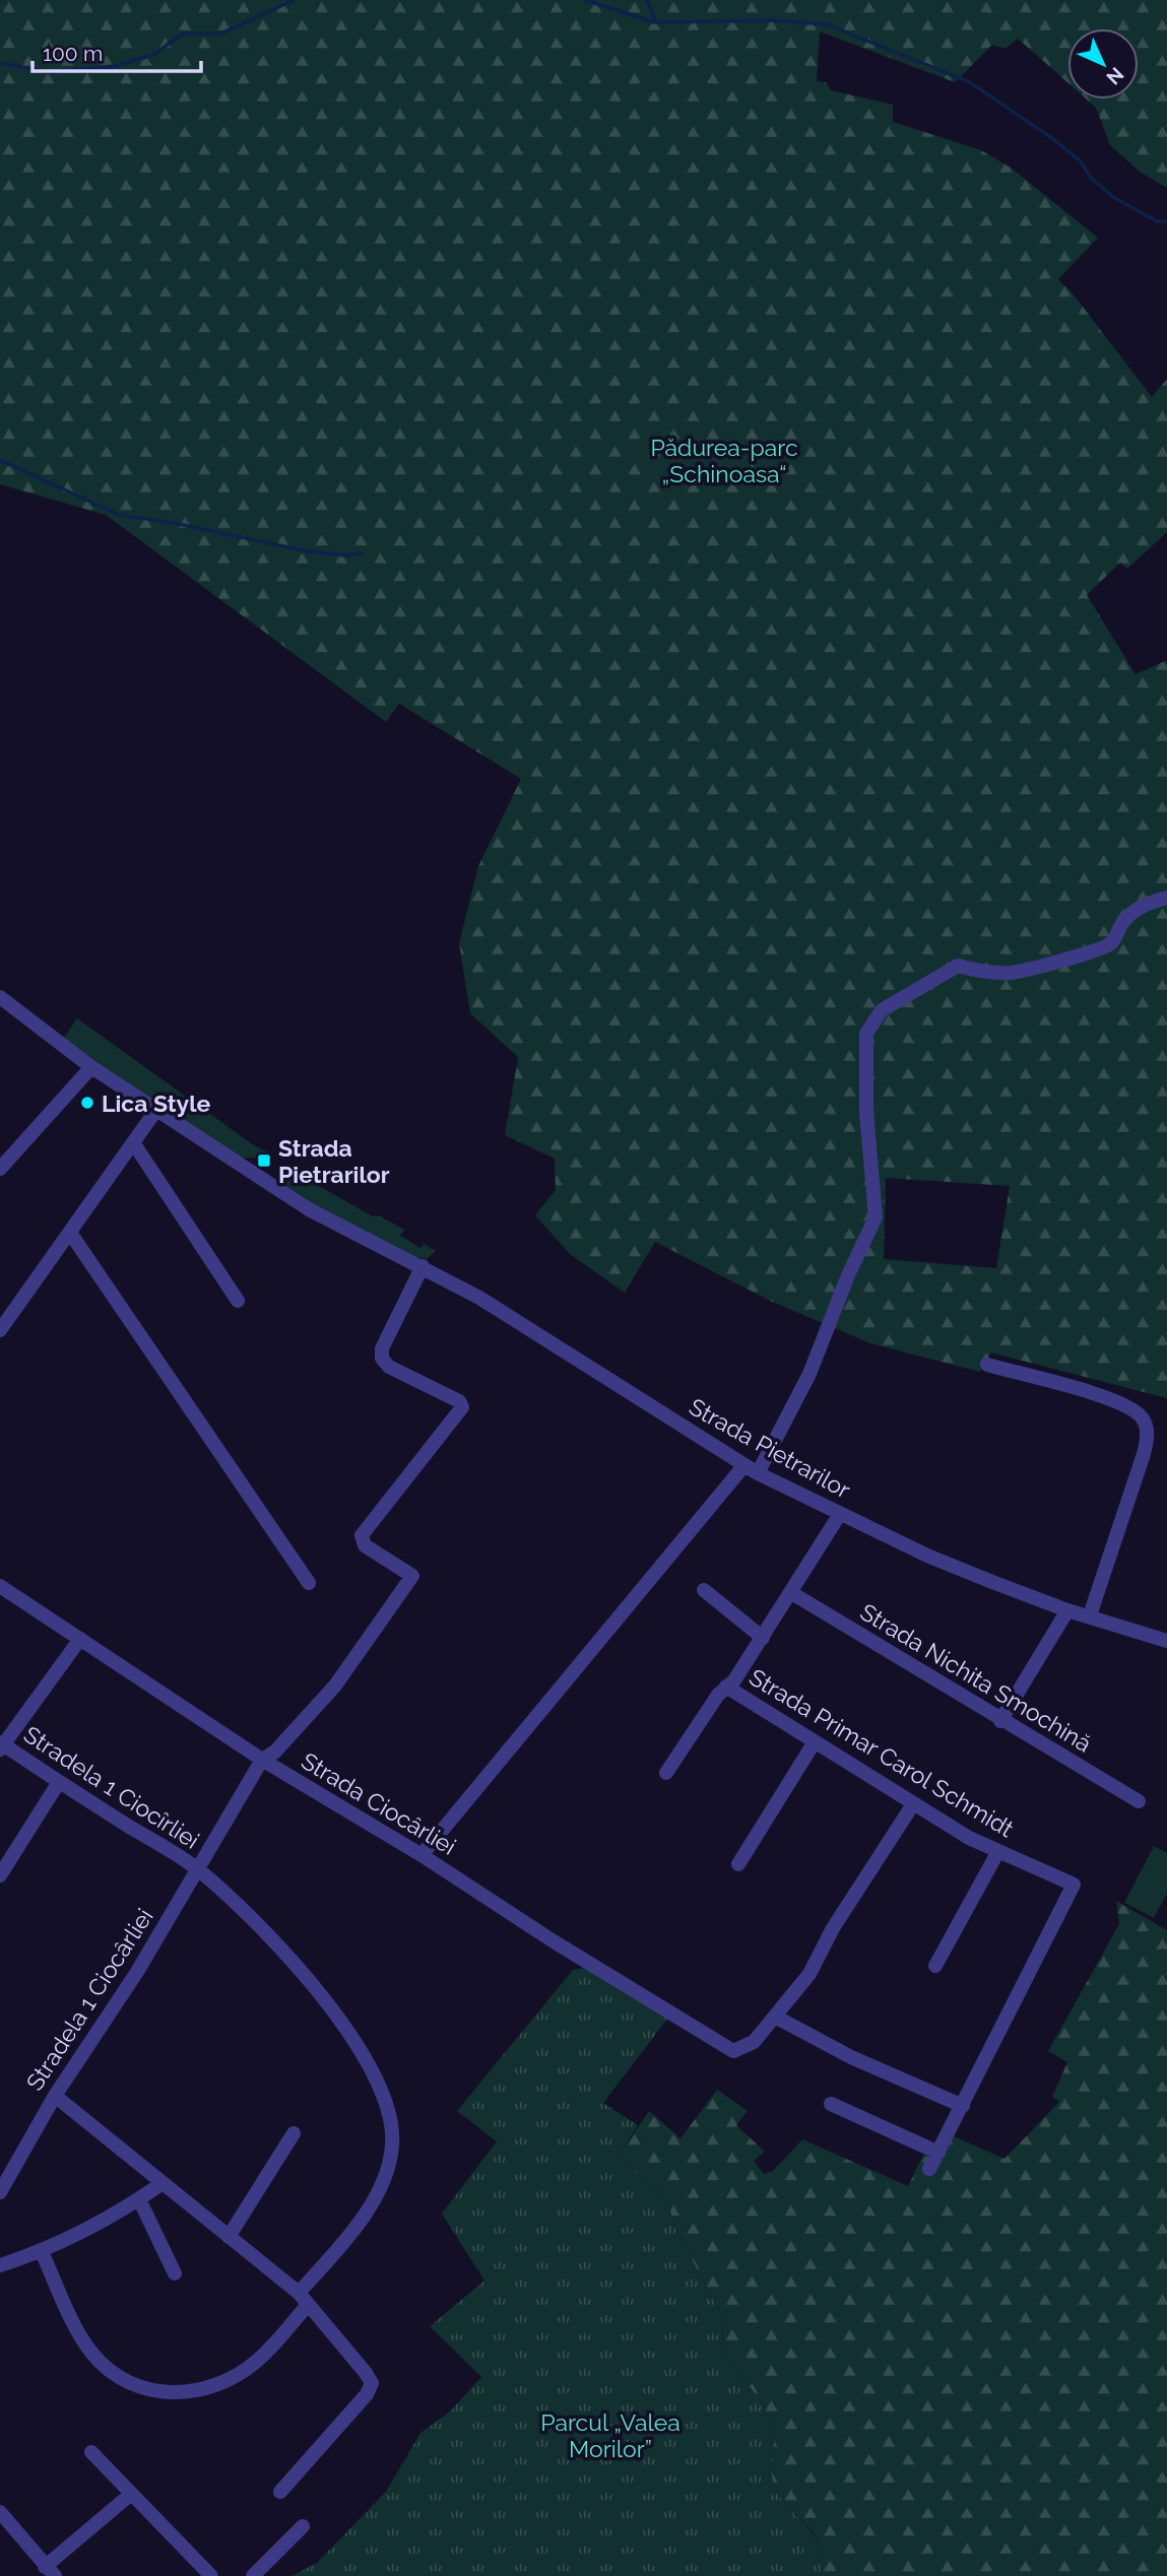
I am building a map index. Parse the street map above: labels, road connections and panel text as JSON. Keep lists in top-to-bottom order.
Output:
{
  "streets": {
    "street": [
      "Strada Pietrarilor",
      "Strada Nichita Smochină",
      "Strada Primar Carol Schmidt",
      "Stradela 1 Ciocîrliei",
      "Strada Ciocârliei",
      "Stradela 1 Ciocârliei"
    ]
  },
  "crossings": [
    ["Strada Pietrarilor", "Stradela 1 Ciocârliei"],
    ["Stradela 1 Ciocîrliei", "Stradela 1 Ciocârliei"],
    ["Strada Ciocârliei", "Stradela 1 Ciocârliei"]
  ],
  "parks": ["Pădurea-parc „Schinoasa“", "Parcul „Valea Morilor”"],
  "places": {
    "other": ["Lica Style"],
    "transit": ["Strada Pietrarilor"]
  },
  "scale_bar": "100 m",
  "north": "bottom right"
}
